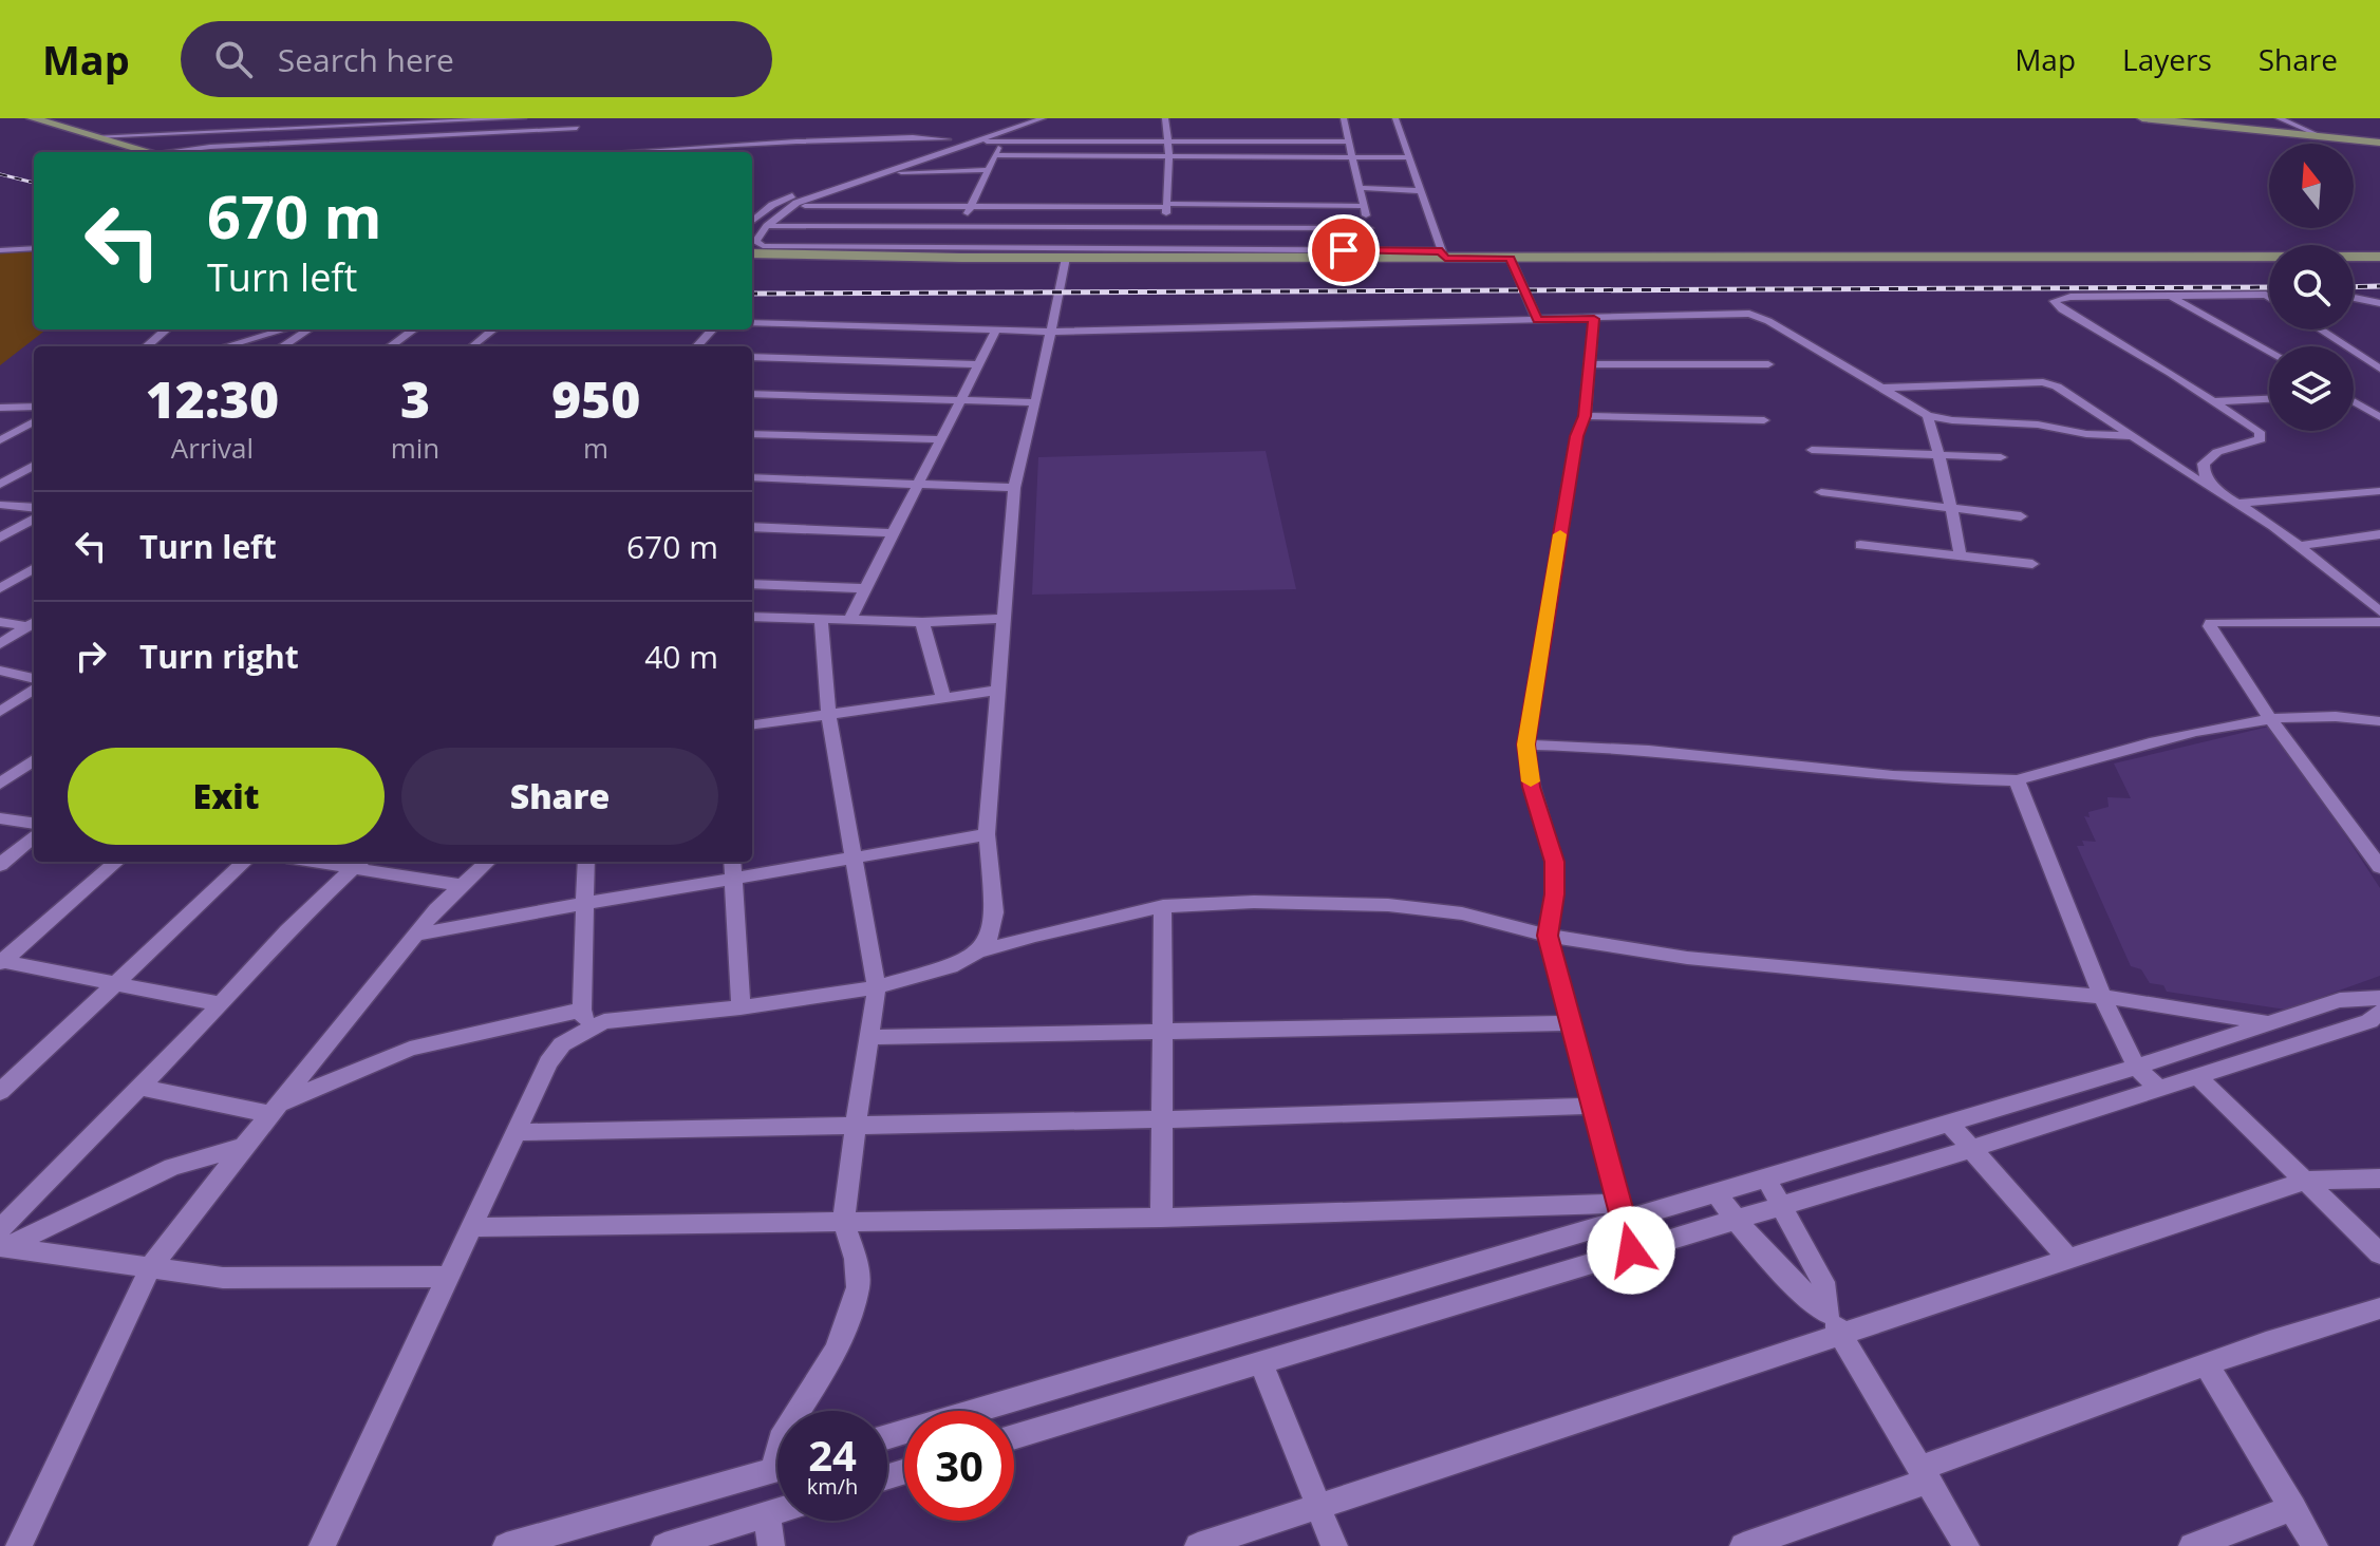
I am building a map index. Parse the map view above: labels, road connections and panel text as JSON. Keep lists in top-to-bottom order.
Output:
{
  "north": "top",
  "page": {
    "header": "Map",
    "search": "Search here",
    "nav": ["Map", "Layers", "Share"],
    "turn": ["670 m", "Turn left"],
    "eta": [
      "12:30",
      "Arrival",
      "3",
      "min",
      "950",
      "m"
    ],
    "list": [
      {
        "name": "Turn left",
        "value": "670 m"
      },
      {
        "name": "Turn right",
        "value": "40 m"
      }
    ],
    "buttons": ["Exit", "Share"],
    "speed": "24 km/h",
    "limit": "30"
  }
}
